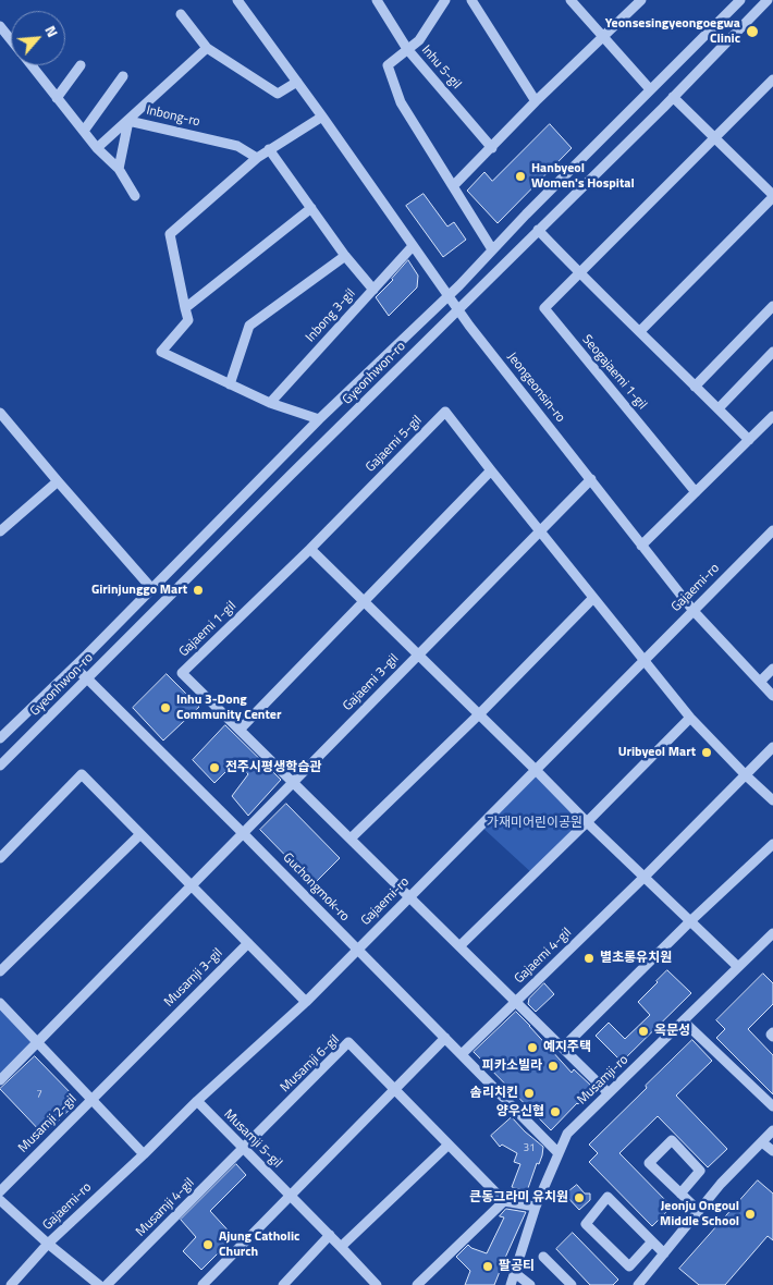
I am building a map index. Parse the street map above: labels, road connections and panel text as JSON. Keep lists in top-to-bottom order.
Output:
{
  "streets": {
    "street": [
      "Inhu 5-gil",
      "Inbong-ro",
      "Inbong 3-gil",
      "Seogajaemi 1-gil",
      "Gyeonhwon-ro",
      "Jeongeonsin-ro",
      "Gajaemi 5-gil",
      "Gajaemi-ro",
      "Gajaemi 1-gil",
      "Gajaemi 3-gil",
      "Guchongmok-ro",
      "Gajaemi 4-gil",
      "Musamji 3-gil",
      "Musamji 6-gil",
      "Musamji-ro",
      "Musamji 2-gil",
      "Musamji 5-gil",
      "Musamji 4-gil"
    ]
  },
  "crossings": [
    ["Inbong 3-gil", "Jeongeonsin-ro"],
    ["Gyeonhwon-ro", "Jeongeonsin-ro"],
    ["Gyeonhwon-ro", "Guchongmok-ro"],
    ["Jeongeonsin-ro", "Gajaemi-ro"],
    ["Gajaemi 5-gil", "Gajaemi-ro"],
    ["Gajaemi 5-gil", "Gajaemi 1-gil"],
    ["Gajaemi 5-gil", "Gajaemi 3-gil"],
    ["Gajaemi 5-gil", "Gajaemi 4-gil"],
    ["Gajaemi-ro", "Gajaemi 1-gil"],
    ["Gajaemi-ro", "Gajaemi 3-gil"],
    ["Gajaemi-ro", "Guchongmok-ro"],
    ["Gajaemi-ro", "Musamji 2-gil"],
    ["Gajaemi-ro", "Musamji 5-gil"],
    ["Gajaemi 1-gil", "Gajaemi 3-gil"],
    ["Gajaemi 1-gil", "Gajaemi 4-gil"],
    ["Gajaemi 1-gil", "Musamji-ro"],
    ["Guchongmok-ro", "Gajaemi 4-gil"],
    ["Guchongmok-ro", "Musamji-ro"],
    ["Musamji 3-gil", "Musamji 2-gil"],
    ["Musamji 6-gil", "Musamji 5-gil"],
    ["Musamji 6-gil", "Musamji 4-gil"],
    ["Musamji 5-gil", "Musamji 4-gil"]
  ],
  "parks": ["가재미어린이공원"],
  "places": [
    "Yeonsesingyeongoegwa Clinic",
    "Hanbyeol Women's Hospital",
    "Girinjunggo Mart",
    "Inhu 3-Dong Community Center",
    "Uribyeol Mart",
    "전주시평생학습관",
    "별초롱유치원",
    "옥문성",
    "예지주택",
    "피카소빌라",
    "솜리치킨",
    "양우신협",
    "큰동그라미 유치원",
    "Jeonju Ongoul Middle School",
    "Ajung Catholic Church",
    "팔공티"
  ],
  "house_numbers": ["7", "31"],
  "north": "top right"
}
